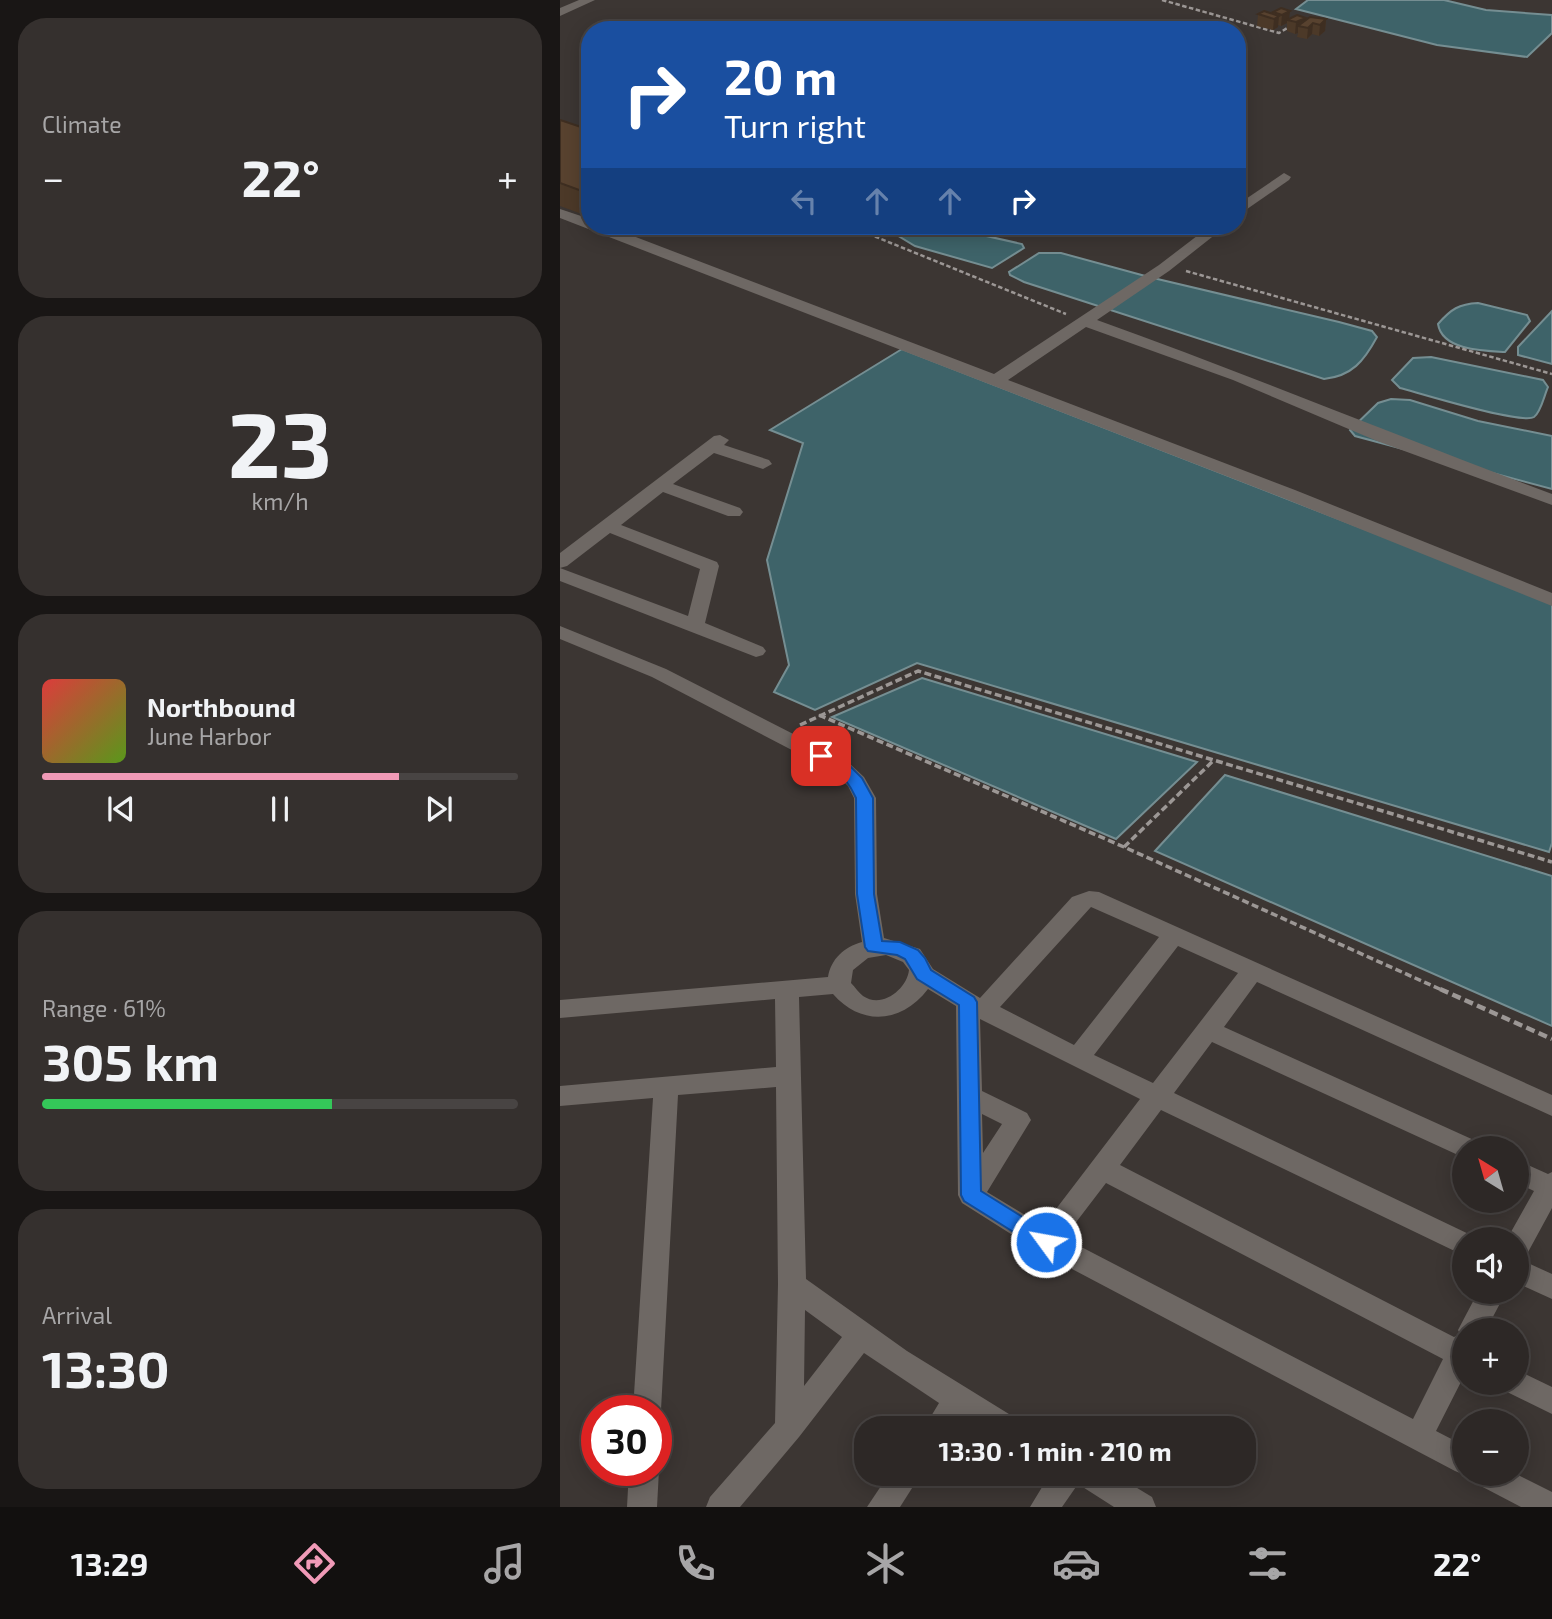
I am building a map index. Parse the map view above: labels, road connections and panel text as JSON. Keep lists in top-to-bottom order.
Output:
{
  "north": "top left",
  "page": {
    "tile": [
      "Climate",
      ["23", "km/h"],
      ["Range · 61%", "305 km"],
      ["Arrival", "13:30"]
    ],
    "turn": ["20 m", "Turn right"],
    "heat": ["−", "22°", "+"],
    "song": ["Northbound", "June Harbor"],
    "map_buttons": ["+", "−"],
    "limit": "30",
    "trip": "13:30 · 1 min · 210 m",
    "tabs": ["13:29", "22°"]
  }
}
